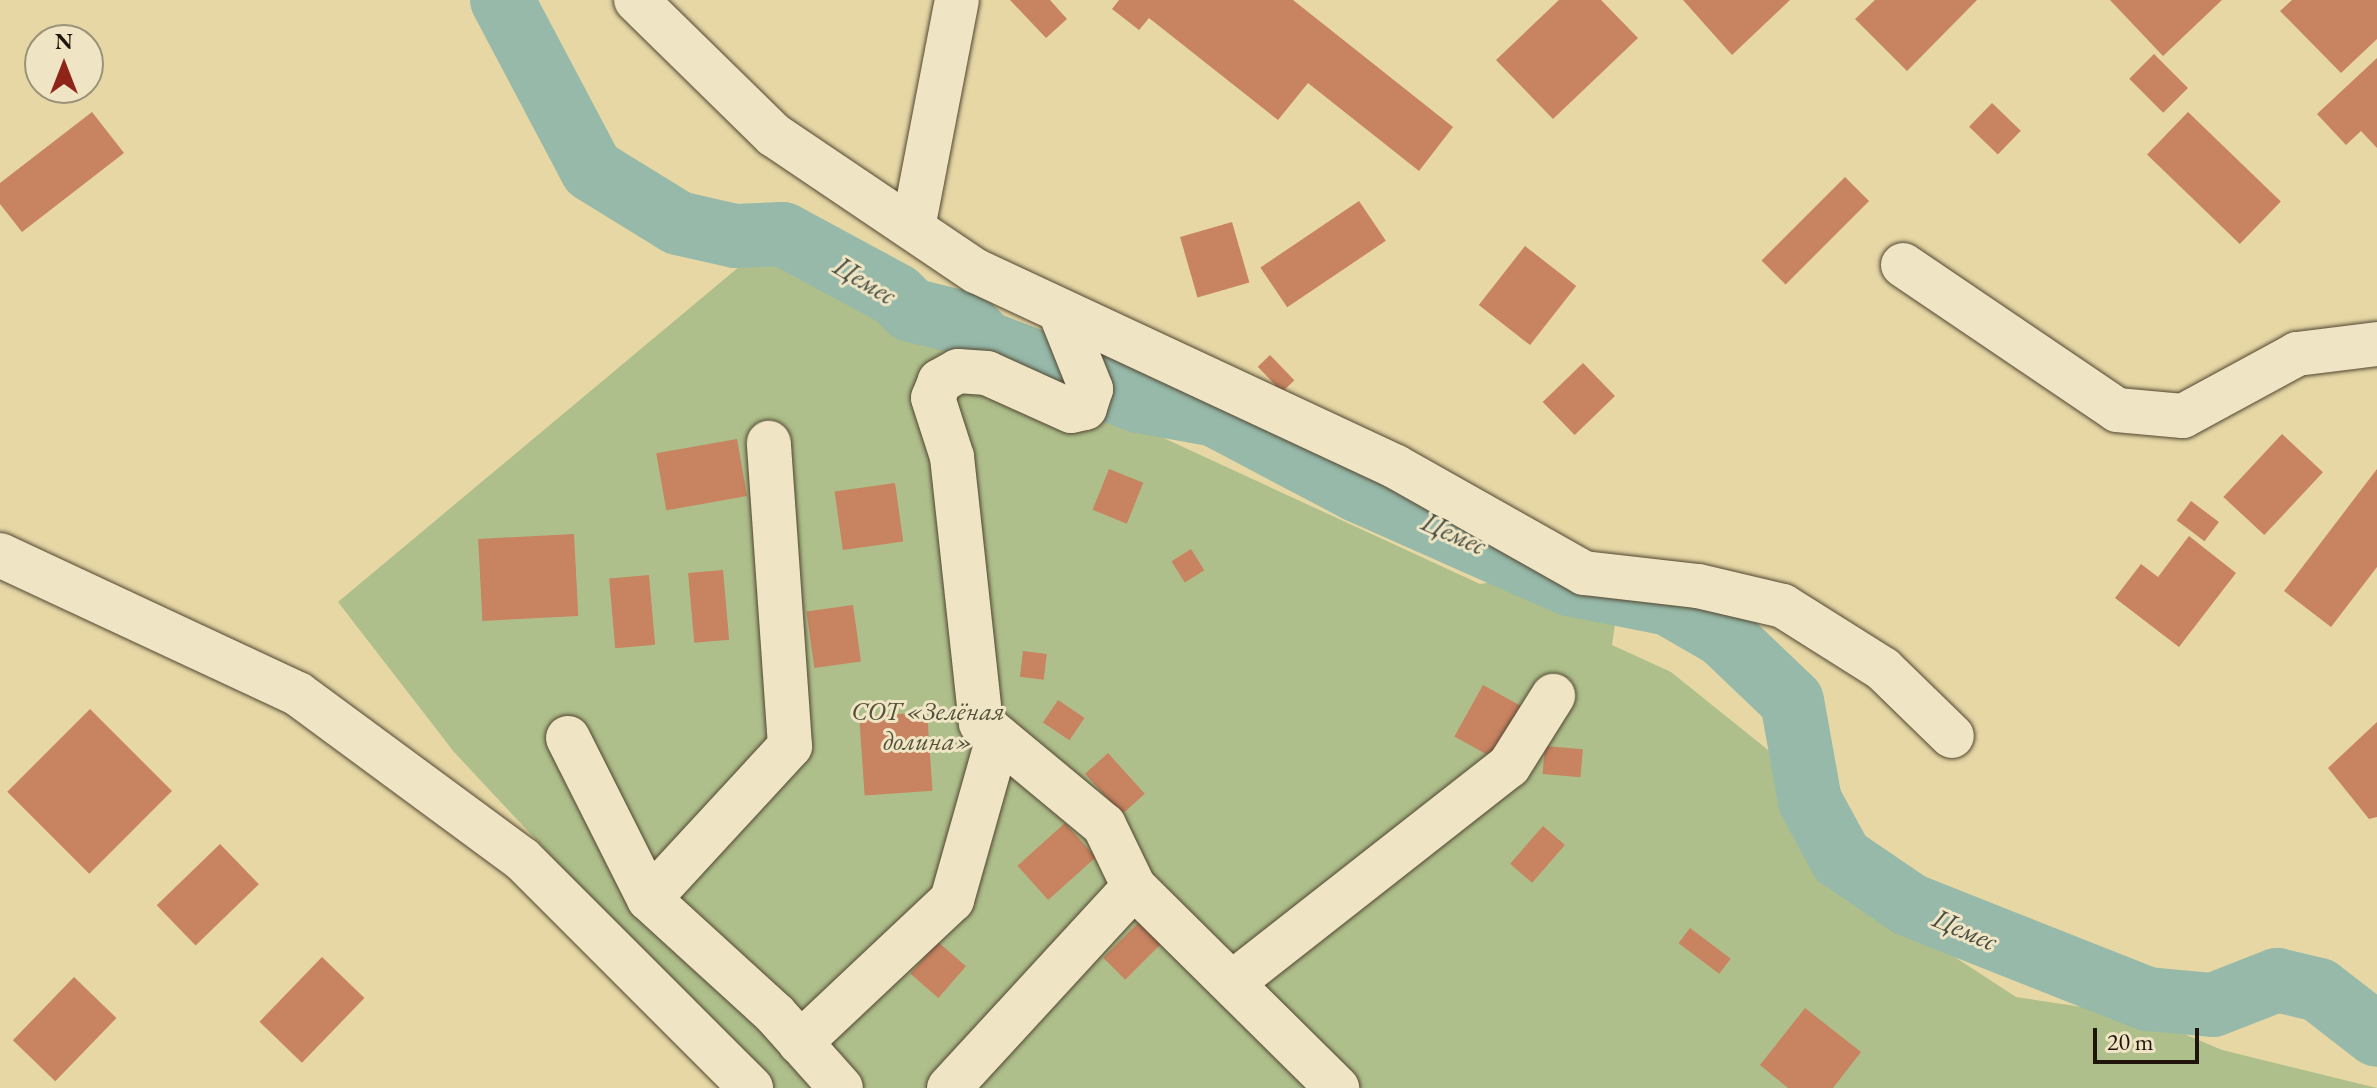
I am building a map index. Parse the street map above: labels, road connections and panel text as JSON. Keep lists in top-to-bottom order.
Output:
{
  "water": ["Цемес"],
  "parks": ["СОТ «Зелёная долина»"],
  "scale_bar": "20 m",
  "north": "top"
}
